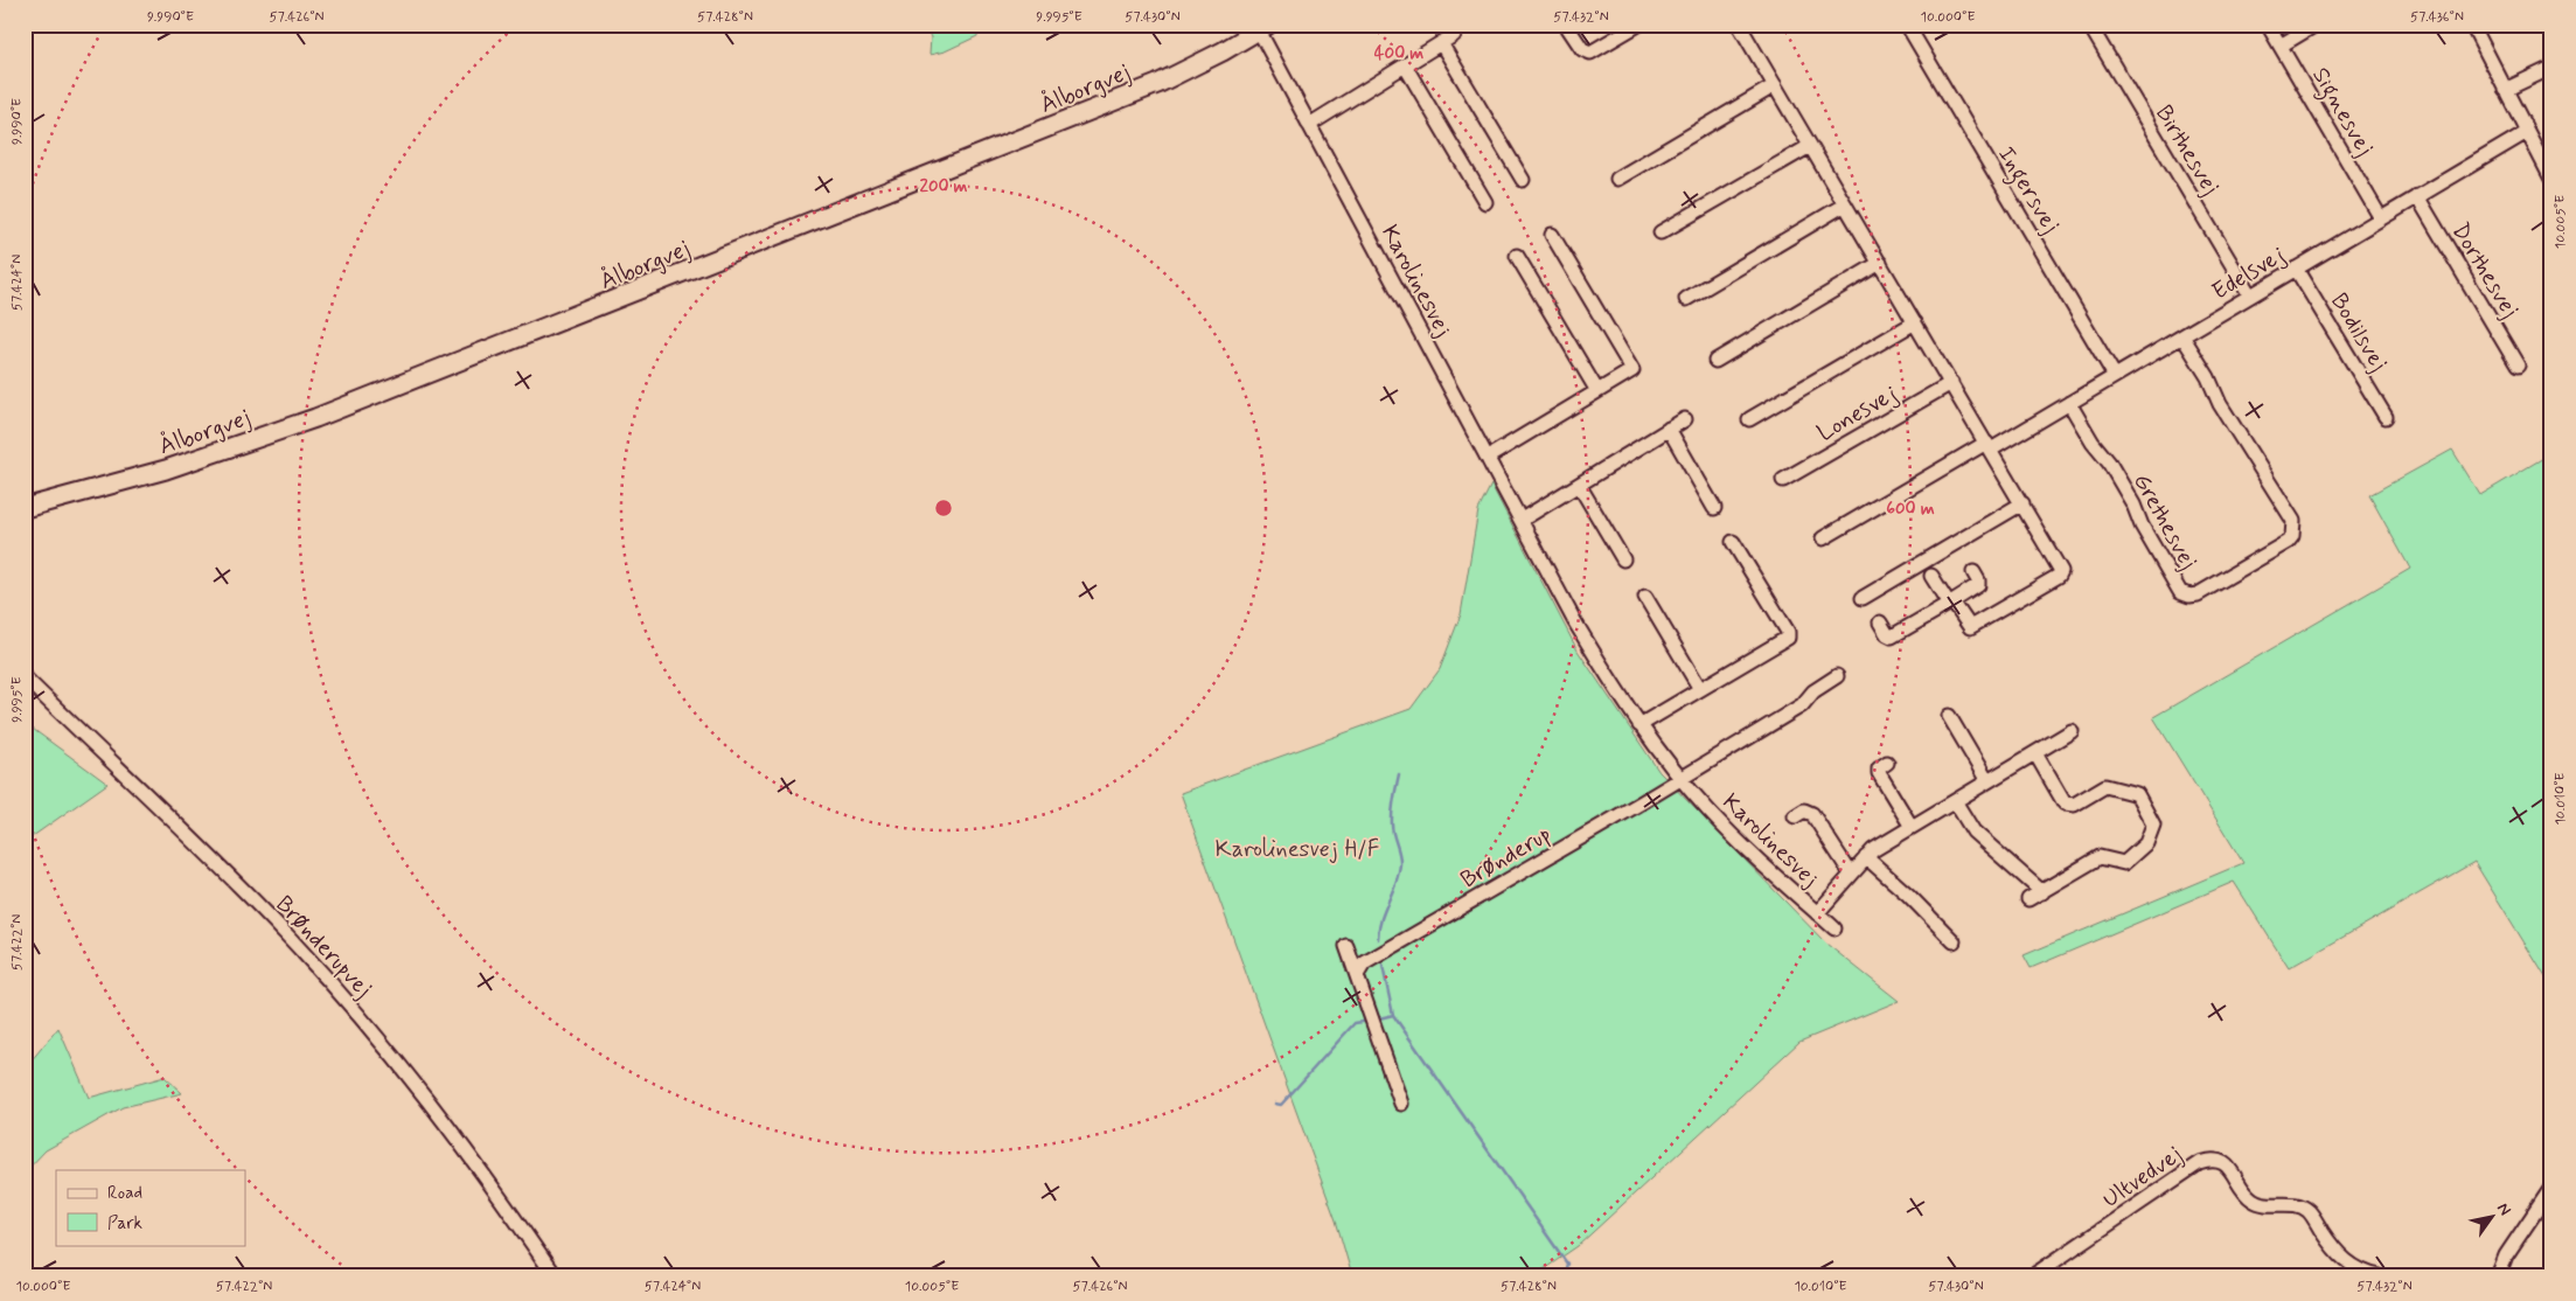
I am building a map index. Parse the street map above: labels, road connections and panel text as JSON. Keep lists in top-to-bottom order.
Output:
{
  "streets": {
    "main road": ["Ålborgvej"],
    "street": [
      "Signesvej",
      "Birthesvej",
      "Ingersvej",
      "Dorthesvej",
      "Edelsvej",
      "Karolinesvej",
      "Bodilsvej",
      "Lonesvej",
      "Grethesvej",
      "Brønderup",
      "Brønderupvej",
      "Ultvedvej"
    ]
  },
  "crossings": [
    ["Ålborgvej", "Karolinesvej"],
    ["Signesvej", "Edelsvej"],
    ["Birthesvej", "Edelsvej"],
    ["Ingersvej", "Edelsvej"],
    ["Dorthesvej", "Edelsvej"],
    ["Edelsvej", "Bodilsvej"],
    ["Edelsvej", "Grethesvej"],
    ["Karolinesvej", "Brønderup"]
  ],
  "parks": ["Karolinesvej H/F"],
  "legend": ["Road", "Park"],
  "north": "top right",
  "coordinates": [
    "9.990°E",
    "57.426°N",
    "57.428°N",
    "9.995°E",
    "57.430°N",
    "57.432°N",
    "10.000°E",
    "57.436°N",
    "10.005°E",
    "57.424°N",
    "10.010°E",
    "57.422°N"
  ],
  "rings": ["400 m", "200 m", "600 m"]
}
